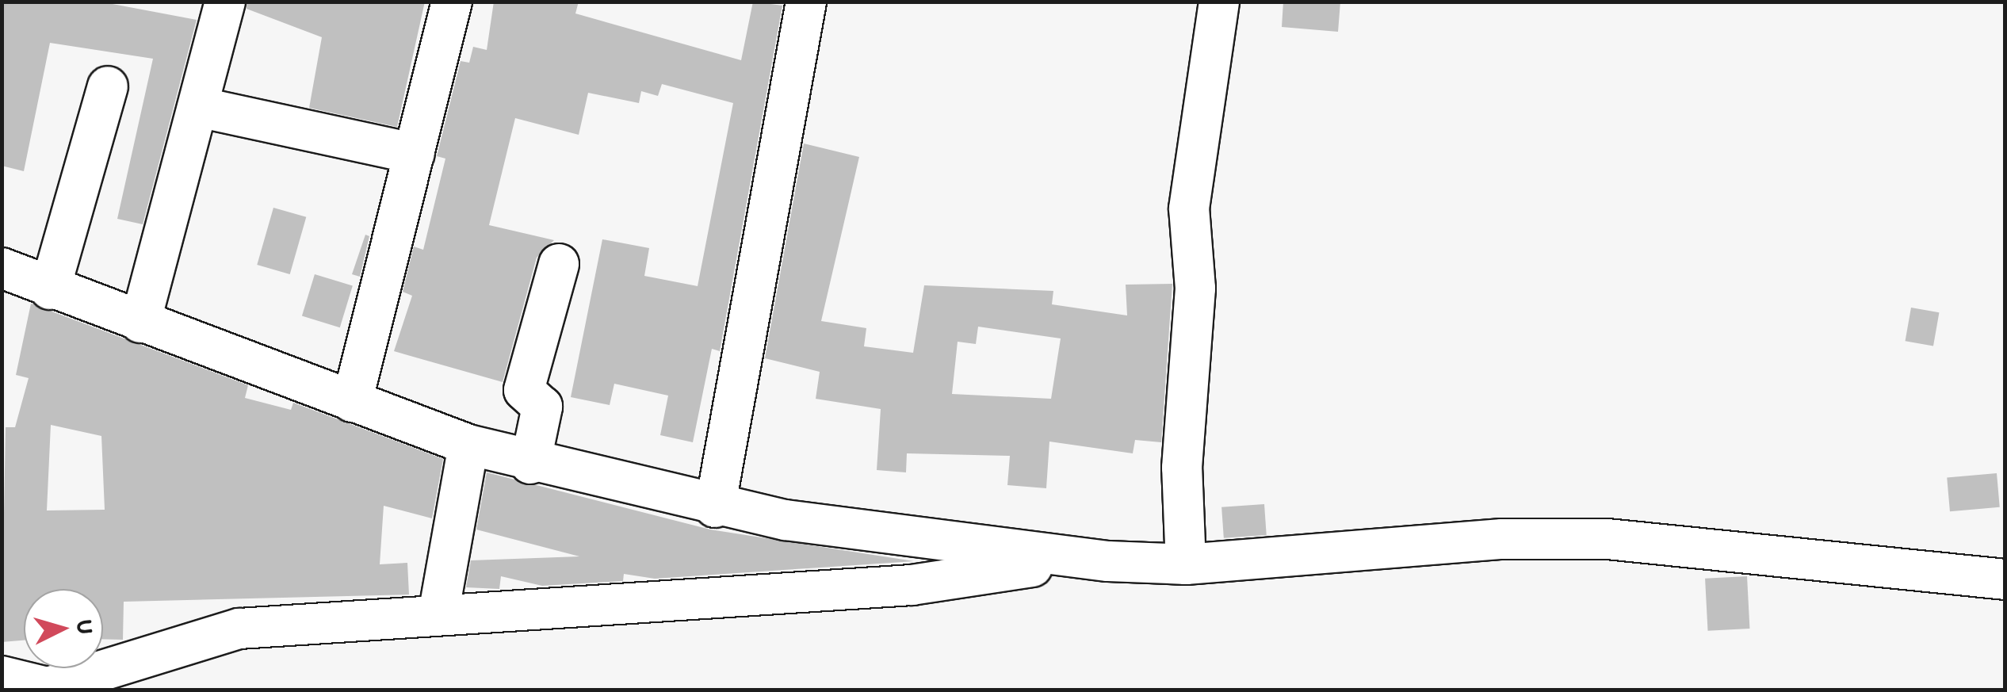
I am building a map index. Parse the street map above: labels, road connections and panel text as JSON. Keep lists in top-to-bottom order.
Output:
{
  "north": "right"
}
